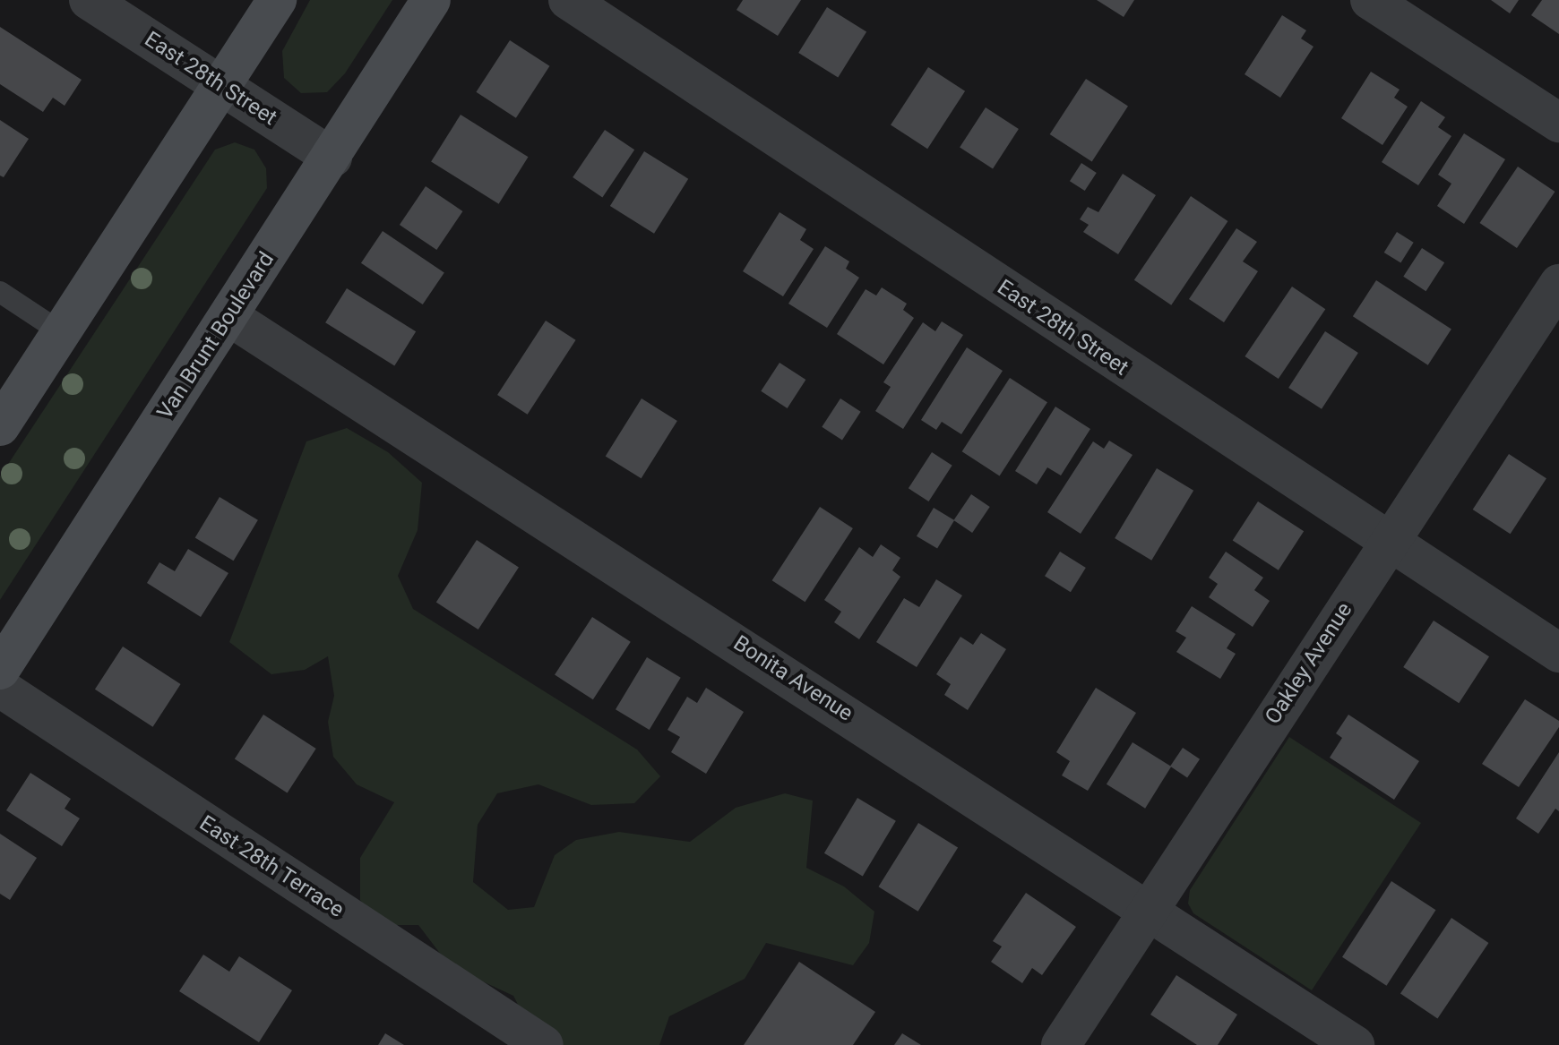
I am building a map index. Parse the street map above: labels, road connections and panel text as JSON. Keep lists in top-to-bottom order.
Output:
{
  "streets": {
    "main road": ["Van Brunt Boulevard"],
    "street": [
      "East 28th Street",
      "Oakley Avenue",
      "Bonita Avenue",
      "East 28th Terrace"
    ]
  },
  "crossings": [
    ["East 28th Street", "Van Brunt Boulevard"],
    ["East 28th Street", "Oakley Avenue"],
    ["Van Brunt Boulevard", "Bonita Avenue"],
    ["Oakley Avenue", "Bonita Avenue"]
  ]
}
